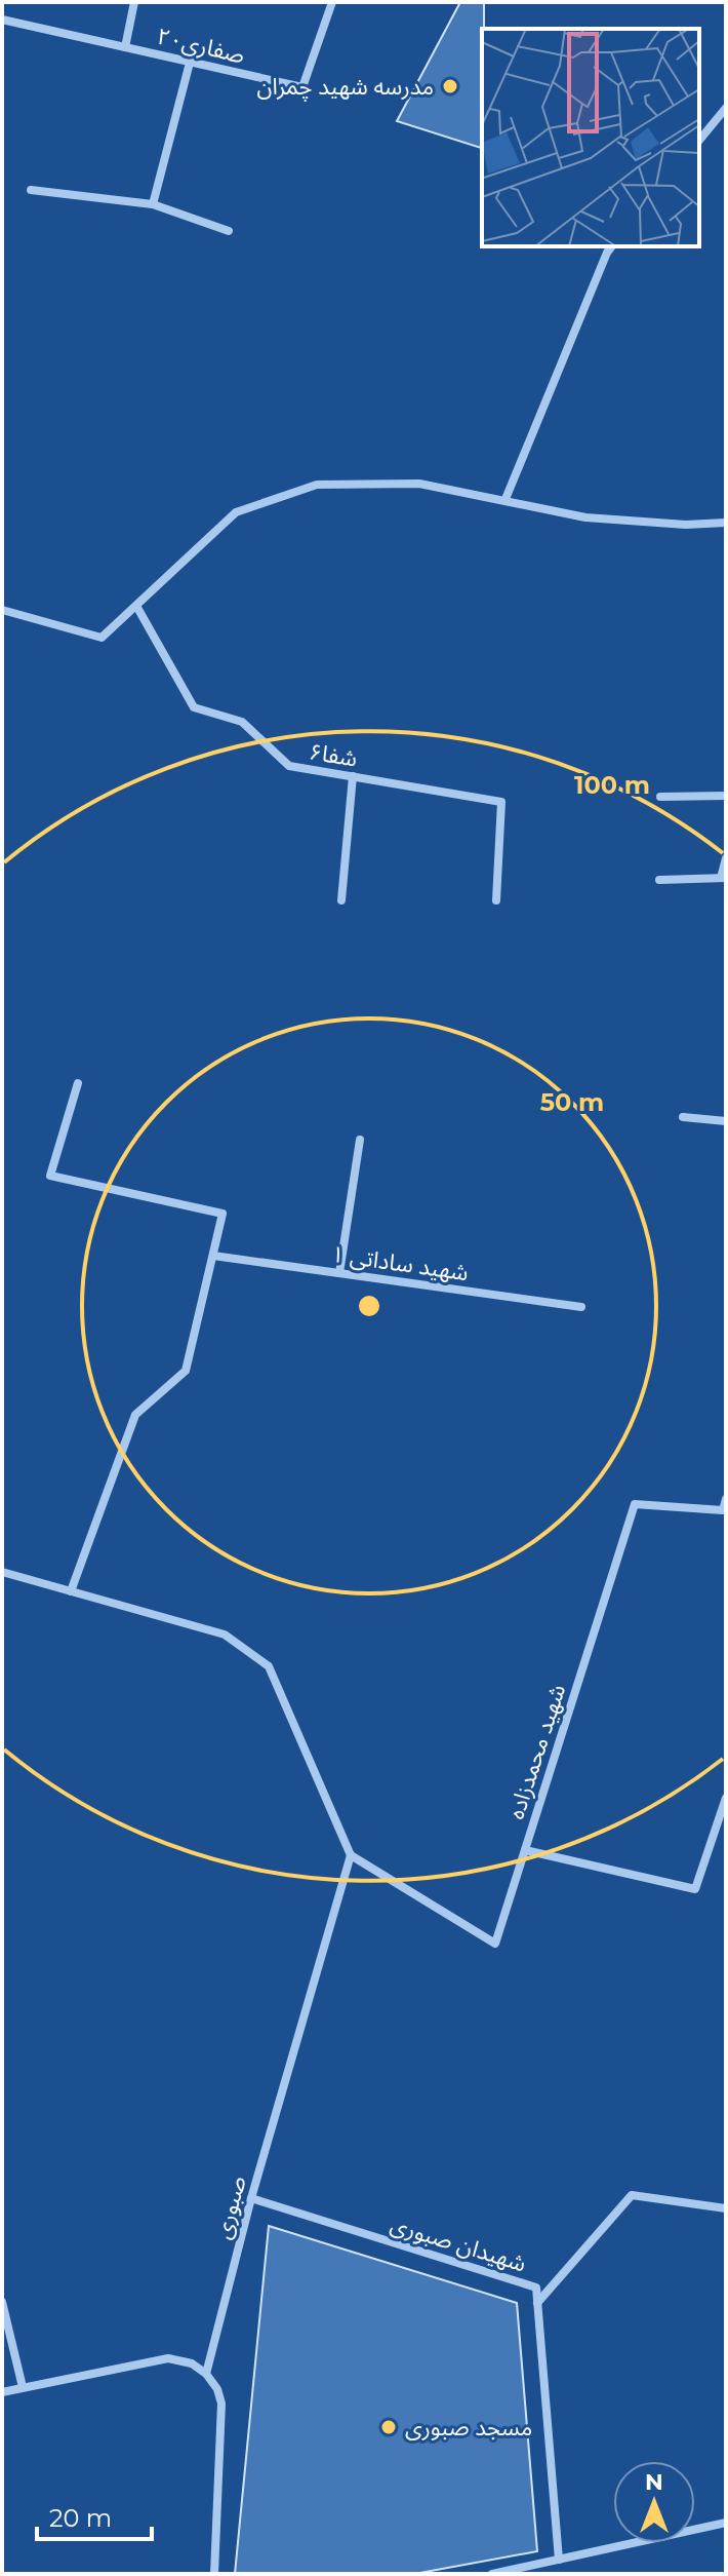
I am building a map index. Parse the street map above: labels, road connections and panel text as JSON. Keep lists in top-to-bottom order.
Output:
{
  "streets": {
    "street": [
      "صفاری۲۰",
      "شفا۶",
      "شهید ساداتی ۱",
      "شهید محمدزاده",
      "صبوری",
      "شهیدان صبوری"
    ]
  },
  "crossings": [
    ["شهید محمدزاده", "صبوری"],
    ["صبوری", "شهیدان صبوری"]
  ],
  "places": ["مدرسه شهید چمران", "مسجد صبوری"],
  "scale_bar": "20 m",
  "north": "top",
  "rings": ["100 m", "50 m"]
}
